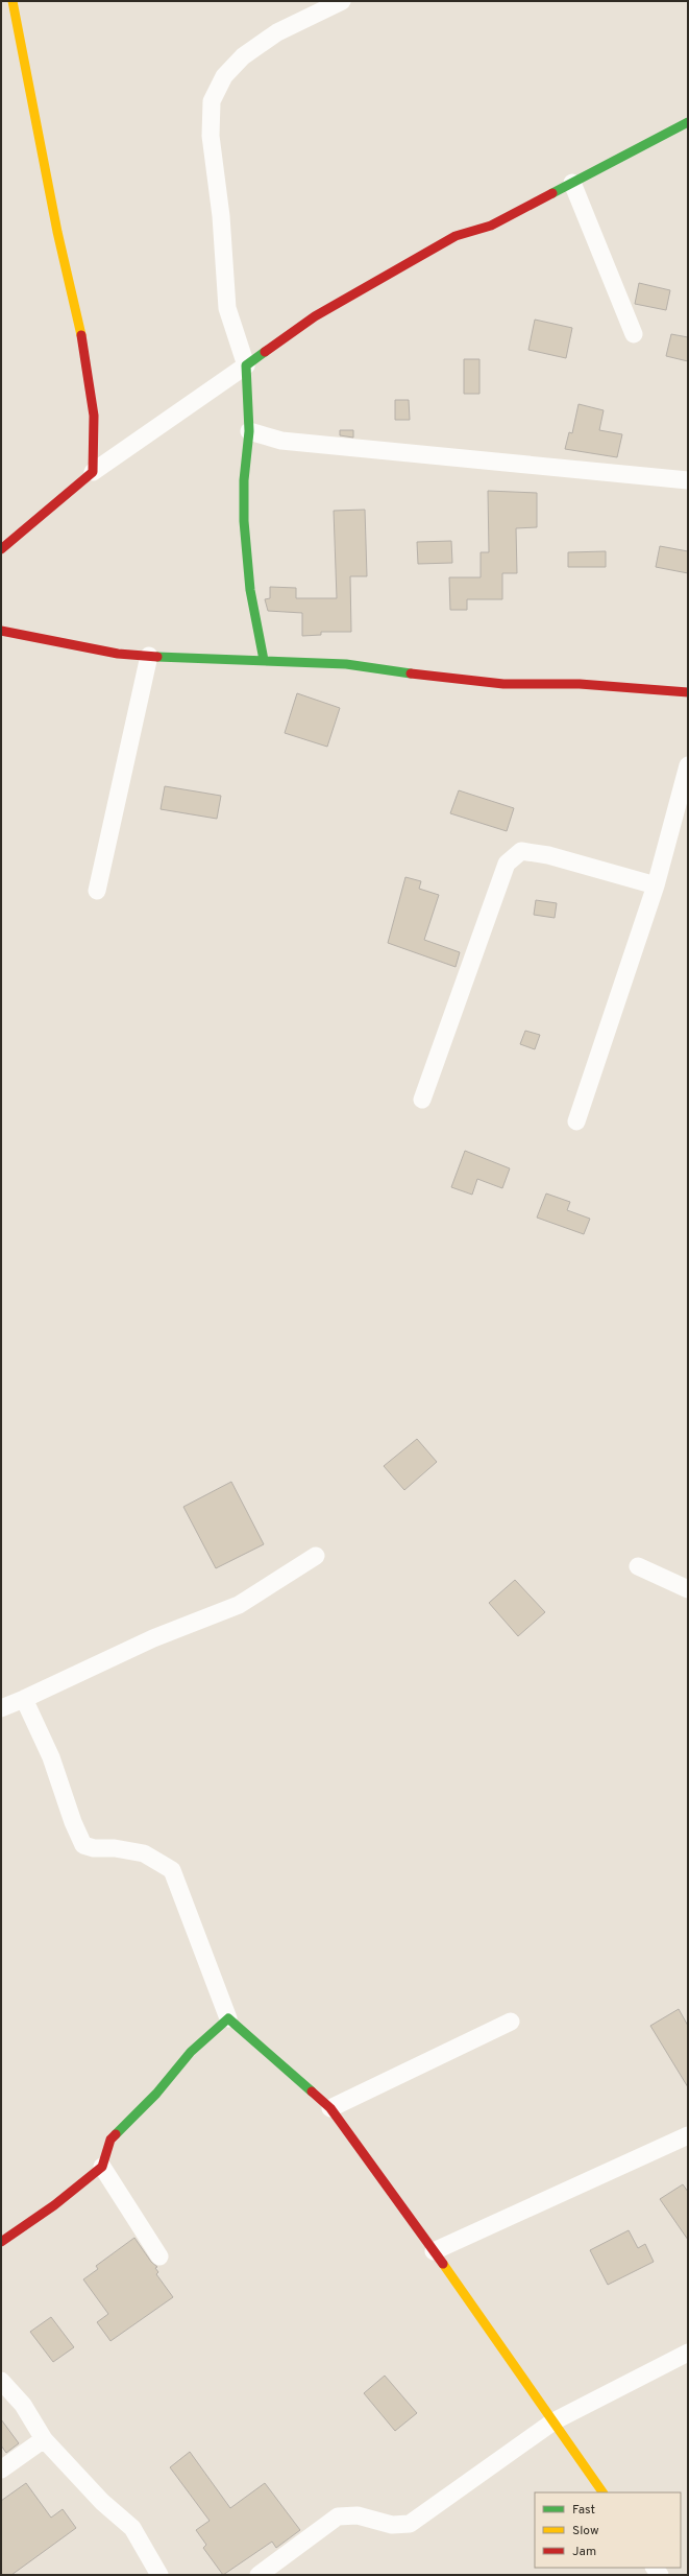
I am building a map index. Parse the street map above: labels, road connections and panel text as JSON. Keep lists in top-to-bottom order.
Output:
{
  "legend": ["Fast", "Slow", "Jam"]
}
